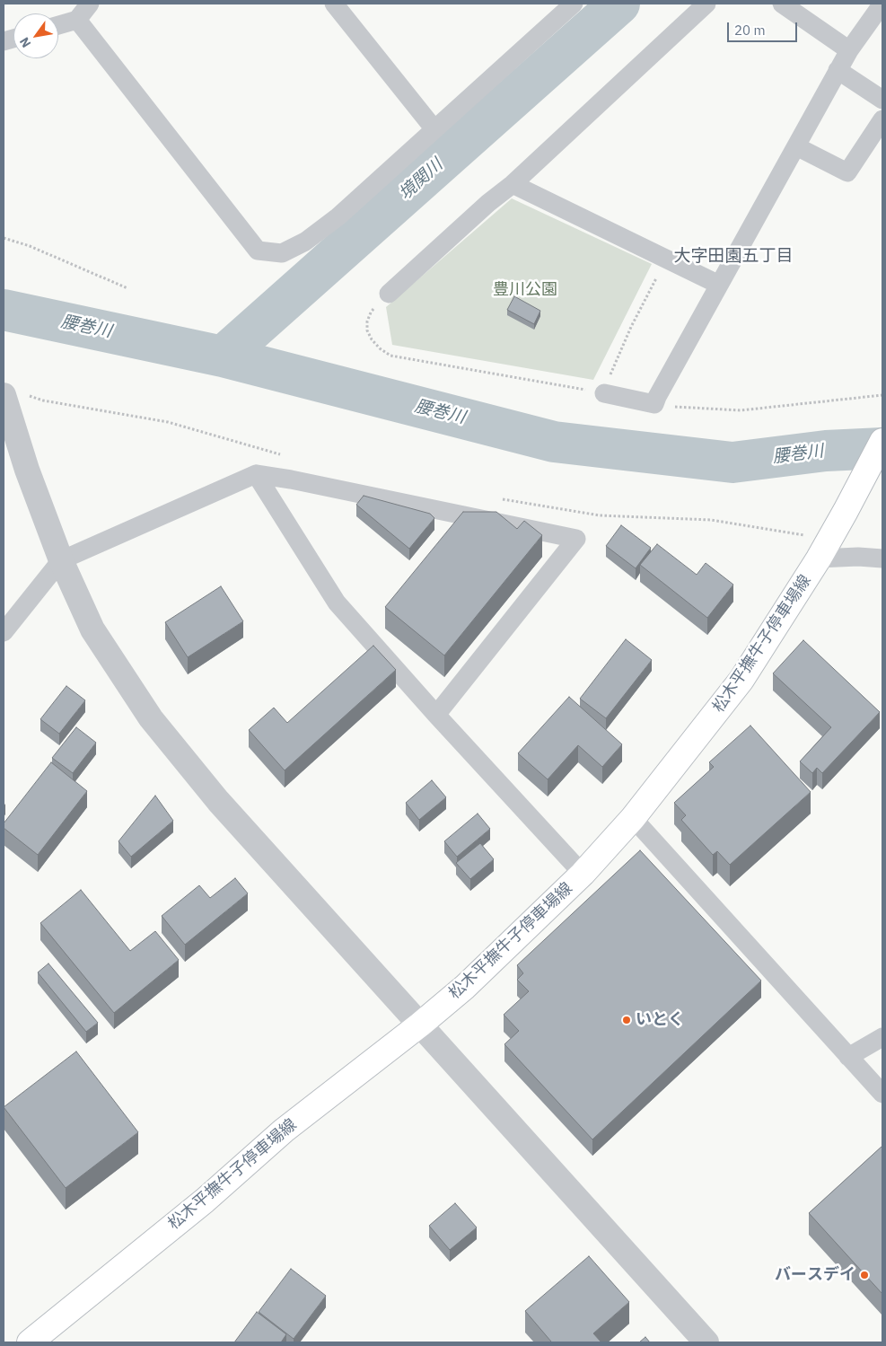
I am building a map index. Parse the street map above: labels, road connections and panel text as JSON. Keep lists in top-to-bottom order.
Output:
{
  "streets": {
    "main road": ["松木平撫牛子停車場線"]
  },
  "districts": ["大字田園五丁目"],
  "water": ["境関川", "腰巻川"],
  "parks": ["豊川公園"],
  "places": ["いとく", "バースデイ"],
  "scale_bar": "20 m",
  "north": "bottom left"
}
